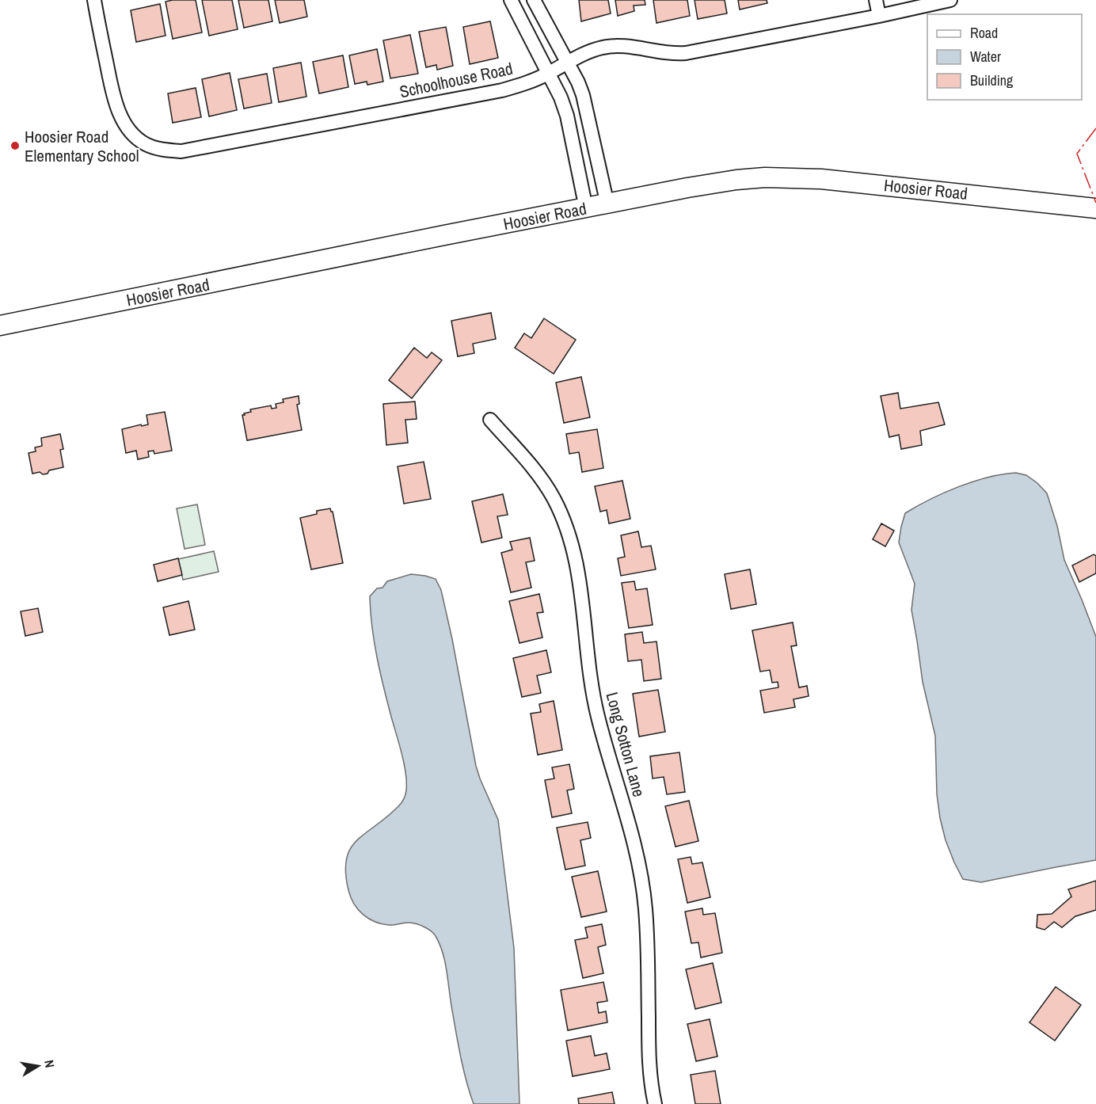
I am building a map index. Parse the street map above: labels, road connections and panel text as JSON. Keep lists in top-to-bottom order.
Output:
{
  "streets": {
    "street": ["Schoolhouse Road", "Hoosier Road", "Long Sotton Lane"]
  },
  "places": ["Hoosier Road Elementary School"],
  "legend": ["Road", "Water", "Building"],
  "north": "right"
}
